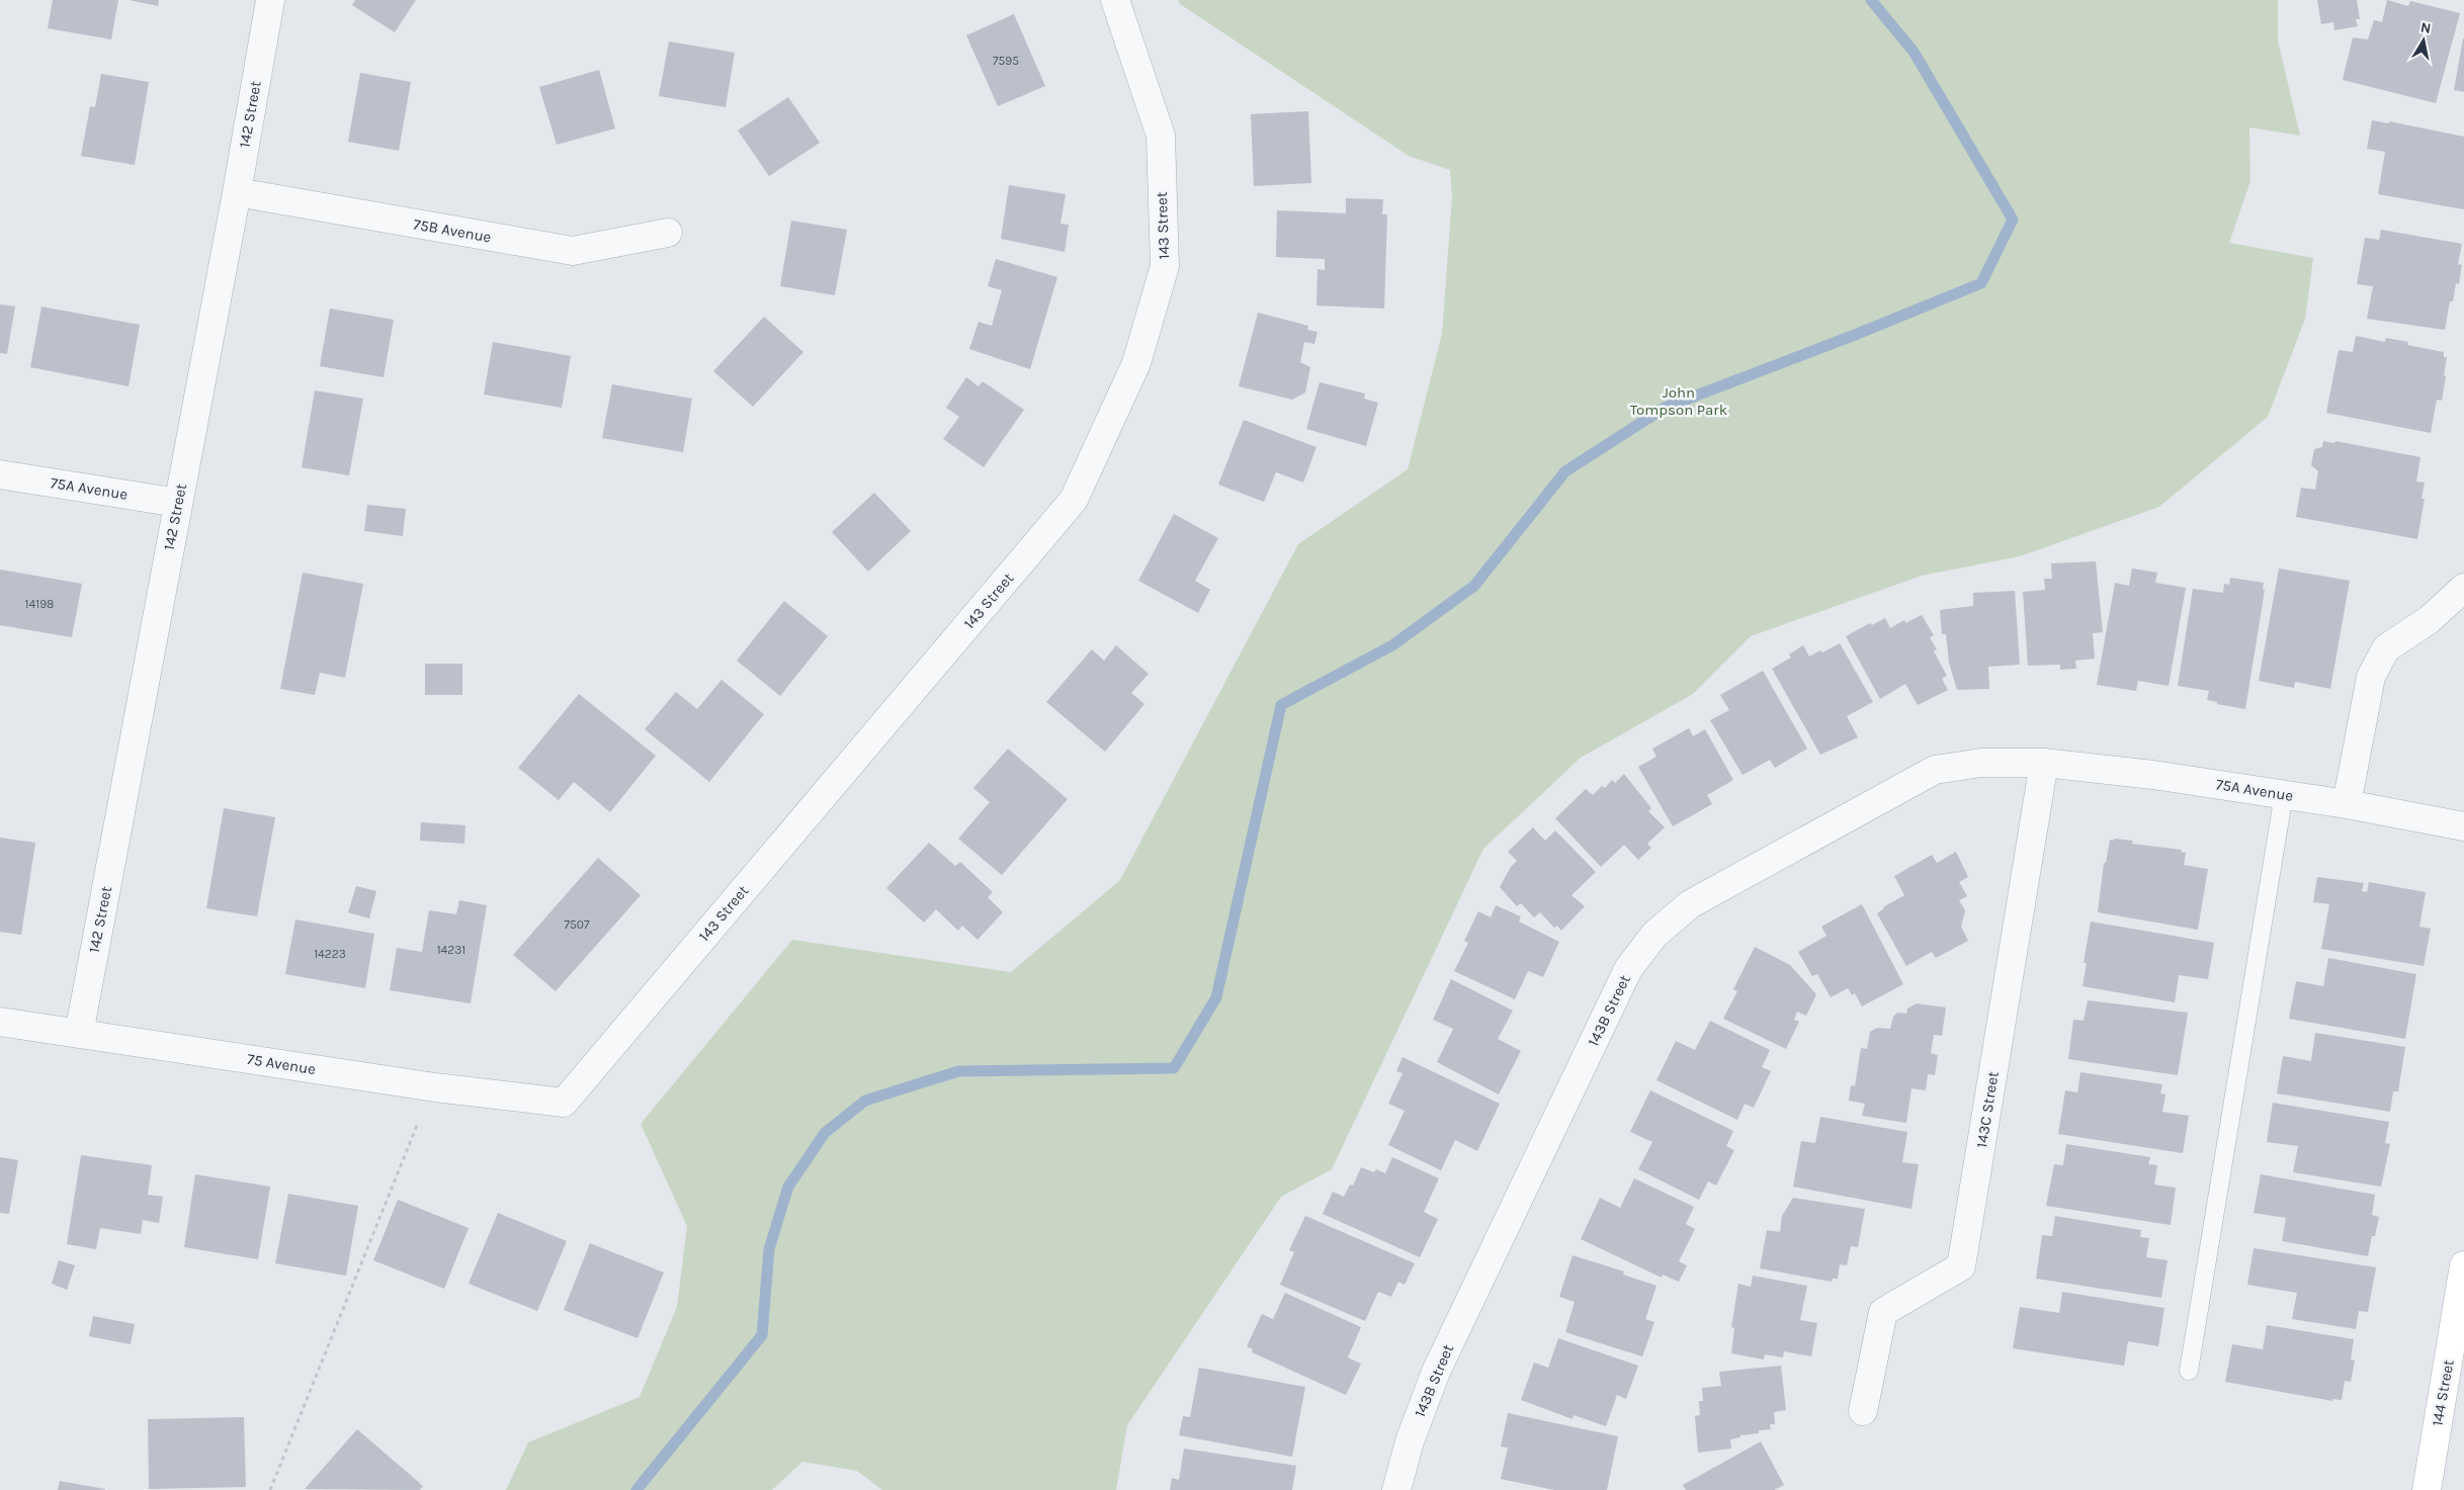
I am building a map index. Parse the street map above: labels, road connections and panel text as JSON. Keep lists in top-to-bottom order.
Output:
{
  "streets": {
    "main road": ["144 Street"],
    "street": [
      "142 Street",
      "143 Street",
      "75B Avenue",
      "75A Avenue",
      "143B Street",
      "75 Avenue",
      "143C Street"
    ]
  },
  "crossings": [
    ["142 Street", "75B Avenue"],
    ["142 Street", "75A Avenue"],
    ["142 Street", "75 Avenue"],
    ["143 Street", "75 Avenue"],
    ["75A Avenue", "143B Street"],
    ["75A Avenue", "143C Street"],
    ["143B Street", "143C Street"]
  ],
  "parks": ["John Tompson Park"],
  "house_numbers": [
    "7595",
    "14198",
    "7507",
    "14231",
    "14223"
  ],
  "north": "top"
}
